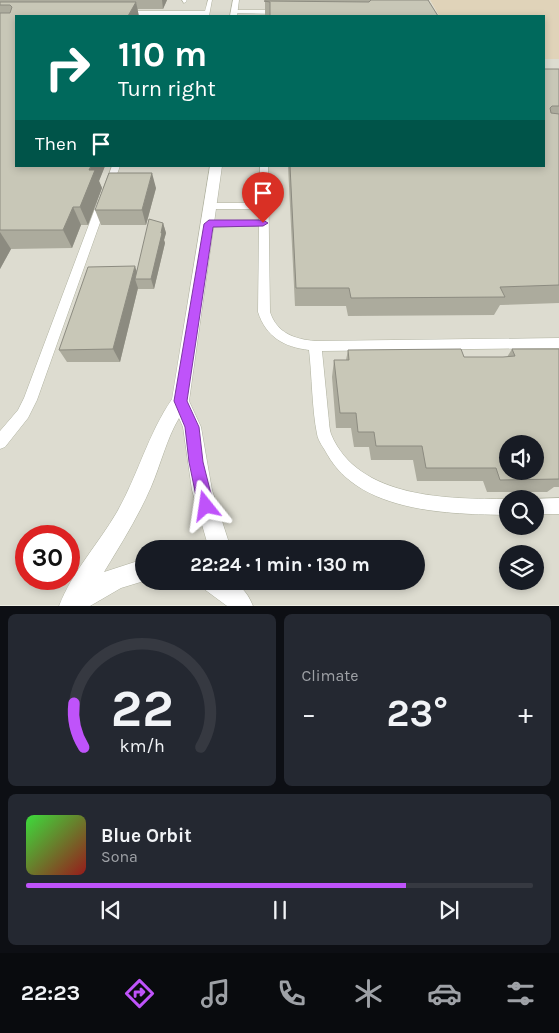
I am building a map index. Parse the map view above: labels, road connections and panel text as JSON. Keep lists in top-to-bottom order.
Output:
{
  "page": {
    "turn": ["110 m", "Turn right"],
    "then": "Then",
    "limit": "30",
    "trip": "22:24 · 1 min · 130 m",
    "tile": "Climate",
    "heat": ["−", "23°", "+"],
    "song": ["Blue Orbit", "Sona"],
    "tabs": "22:23",
    "gauge": ["22", "km/h"]
  }
}
